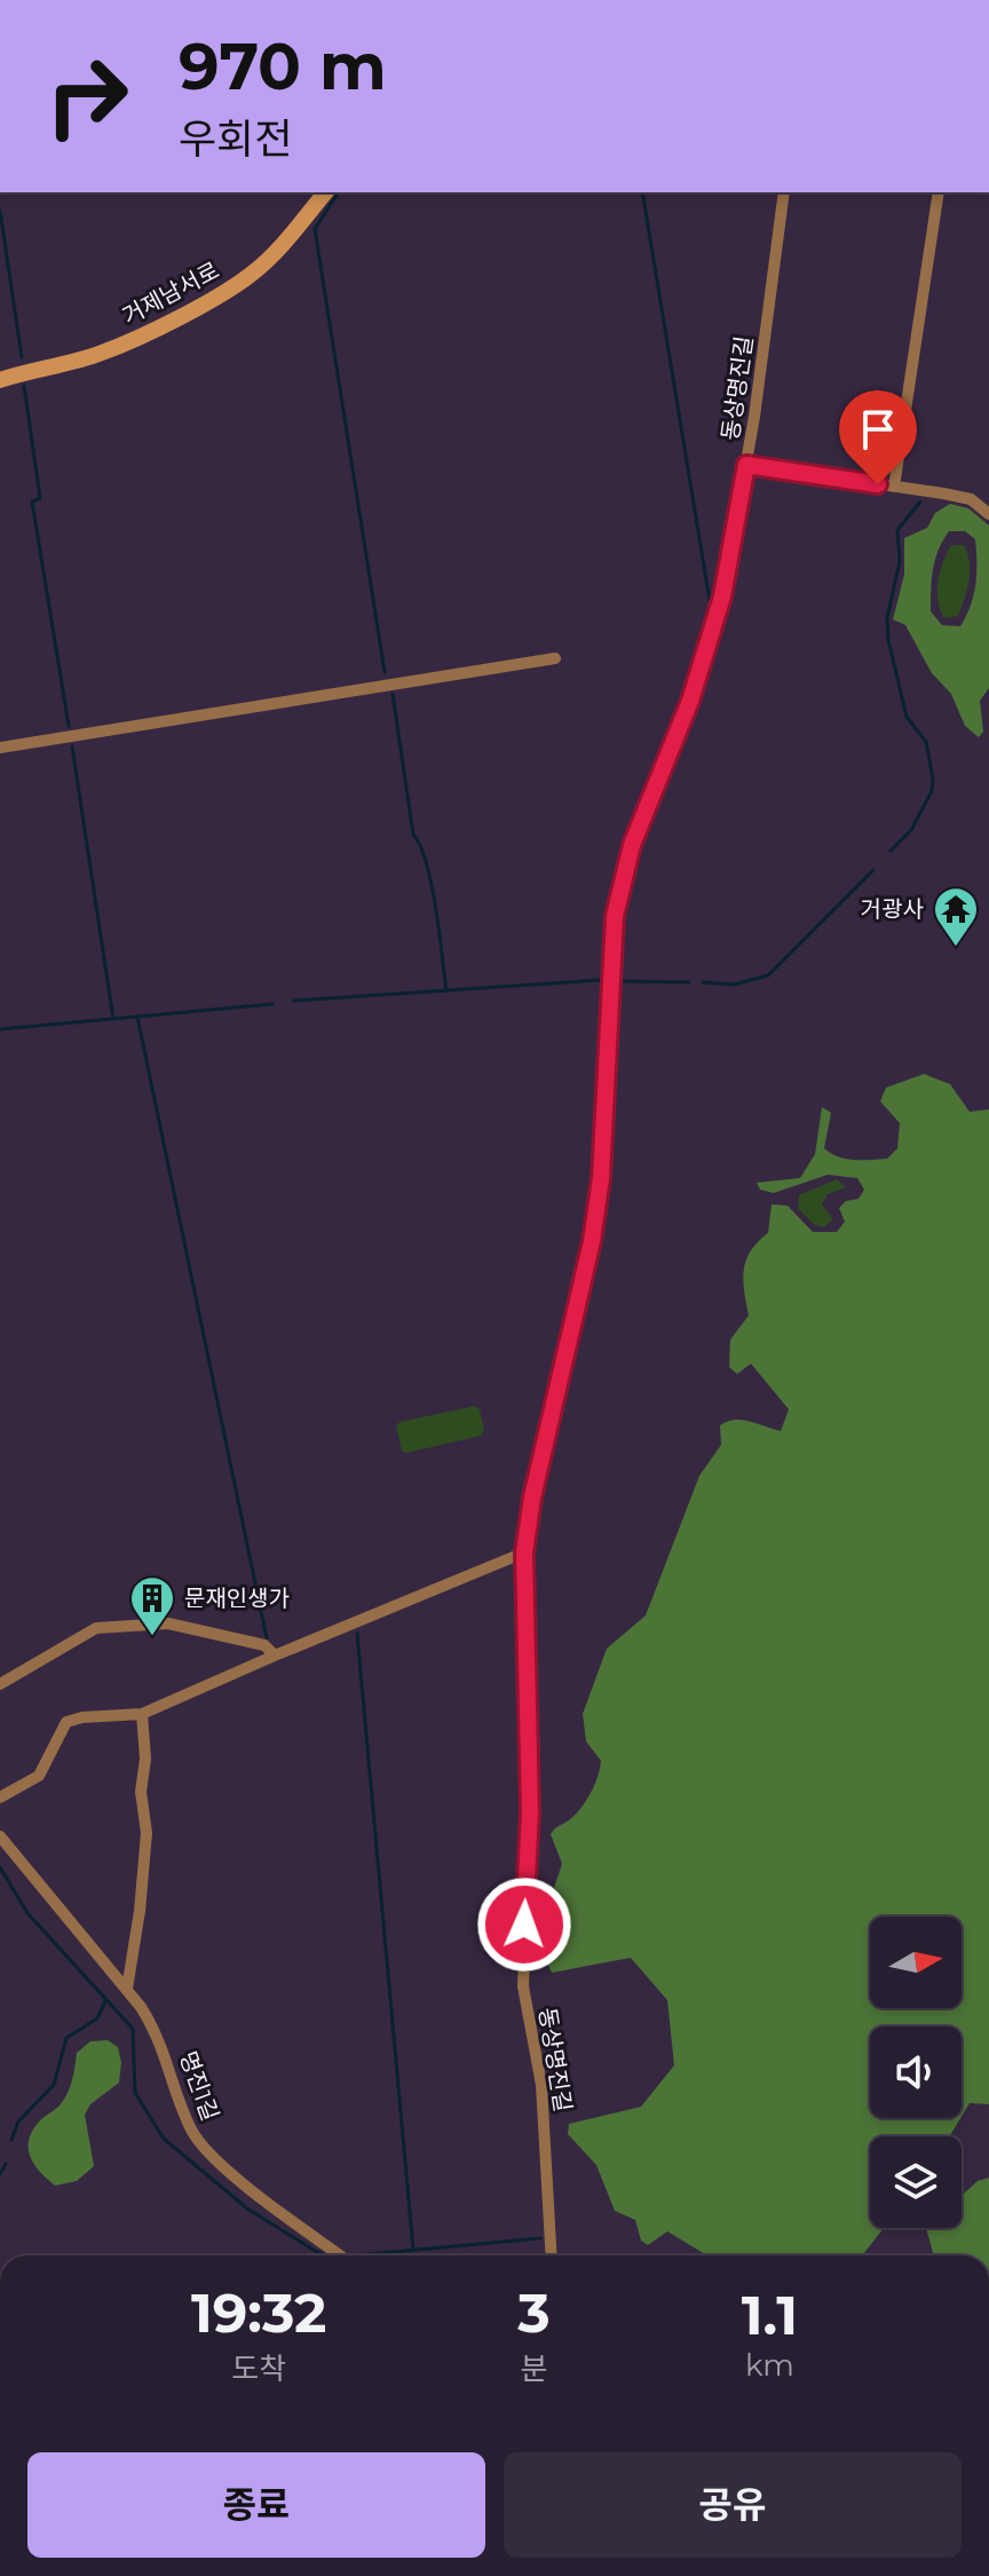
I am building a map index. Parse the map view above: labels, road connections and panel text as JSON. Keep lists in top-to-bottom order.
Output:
{
  "streets": {
    "main road": ["거제남서로"],
    "street": ["동상명진길", "명진1길"]
  },
  "places": {
    "temple": ["거광사"],
    "building": ["문재인생가"]
  },
  "north": "right",
  "page": {
    "turn": ["970 m", "우회전"],
    "eta": [
      "19:32",
      "도착",
      "3",
      "분",
      "1.1",
      "km"
    ],
    "buttons": ["종료", "공유"]
  }
}
